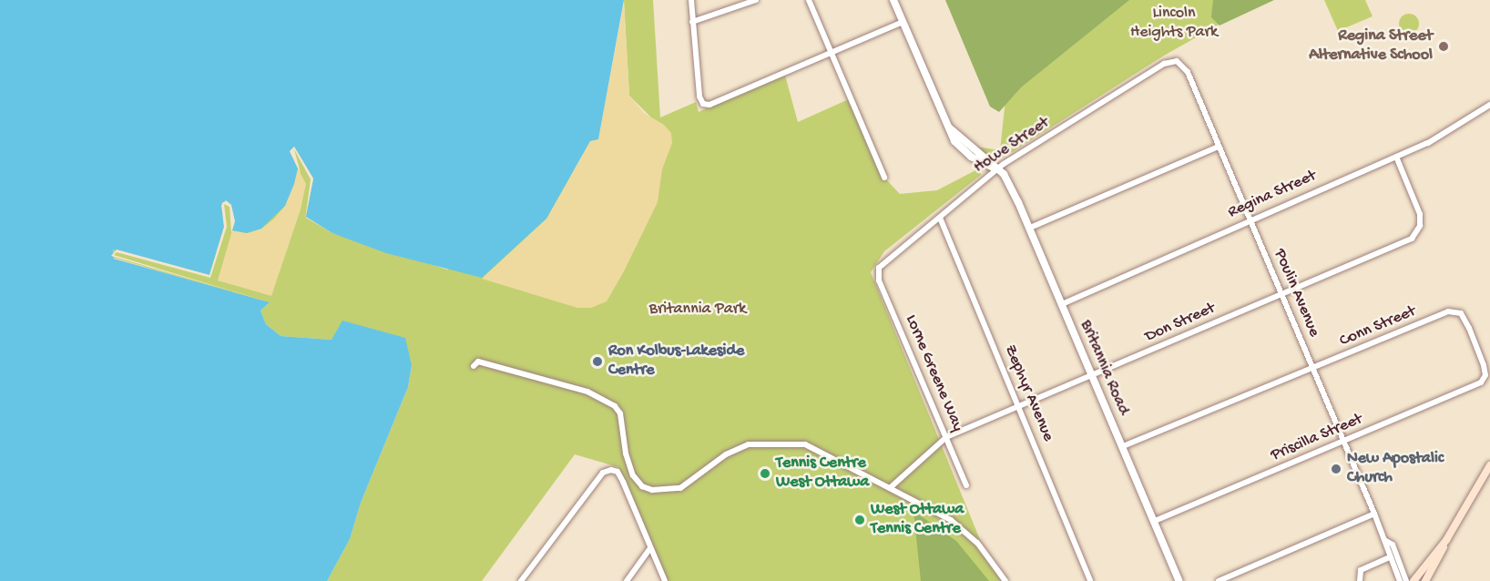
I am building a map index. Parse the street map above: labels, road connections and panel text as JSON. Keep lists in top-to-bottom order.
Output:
{
  "streets": {
    "street": [
      "Howe Street",
      "Regina Street",
      "Poulin Avenue",
      "Don Street",
      "Conn Street",
      "Britannia Road",
      "Lorne Greene Way",
      "Zephyr Avenue",
      "Priscilla Street"
    ]
  },
  "crossings": [
    ["Howe Street", "Poulin Avenue"],
    ["Howe Street", "Britannia Road"],
    ["Howe Street", "Lorne Greene Way"],
    ["Howe Street", "Zephyr Avenue"],
    ["Regina Street", "Poulin Avenue"],
    ["Regina Street", "Don Street"],
    ["Regina Street", "Britannia Road"],
    ["Poulin Avenue", "Don Street"],
    ["Poulin Avenue", "Conn Street"],
    ["Poulin Avenue", "Priscilla Street"],
    ["Don Street", "Britannia Road"],
    ["Don Street", "Lorne Greene Way"],
    ["Don Street", "Zephyr Avenue"],
    ["Conn Street", "Britannia Road"],
    ["Conn Street", "Priscilla Street"],
    ["Britannia Road", "Priscilla Street"]
  ],
  "parks": ["Lincoln Heights Park", "Britannia Park"],
  "places": [
    "Regina Street Alternative School",
    "Ron Kolbus-Lakeside Centre",
    "New Apostalic Church",
    "Tennis Centre West Ottawa",
    "West Ottawa Tennis Centre"
  ]
}
